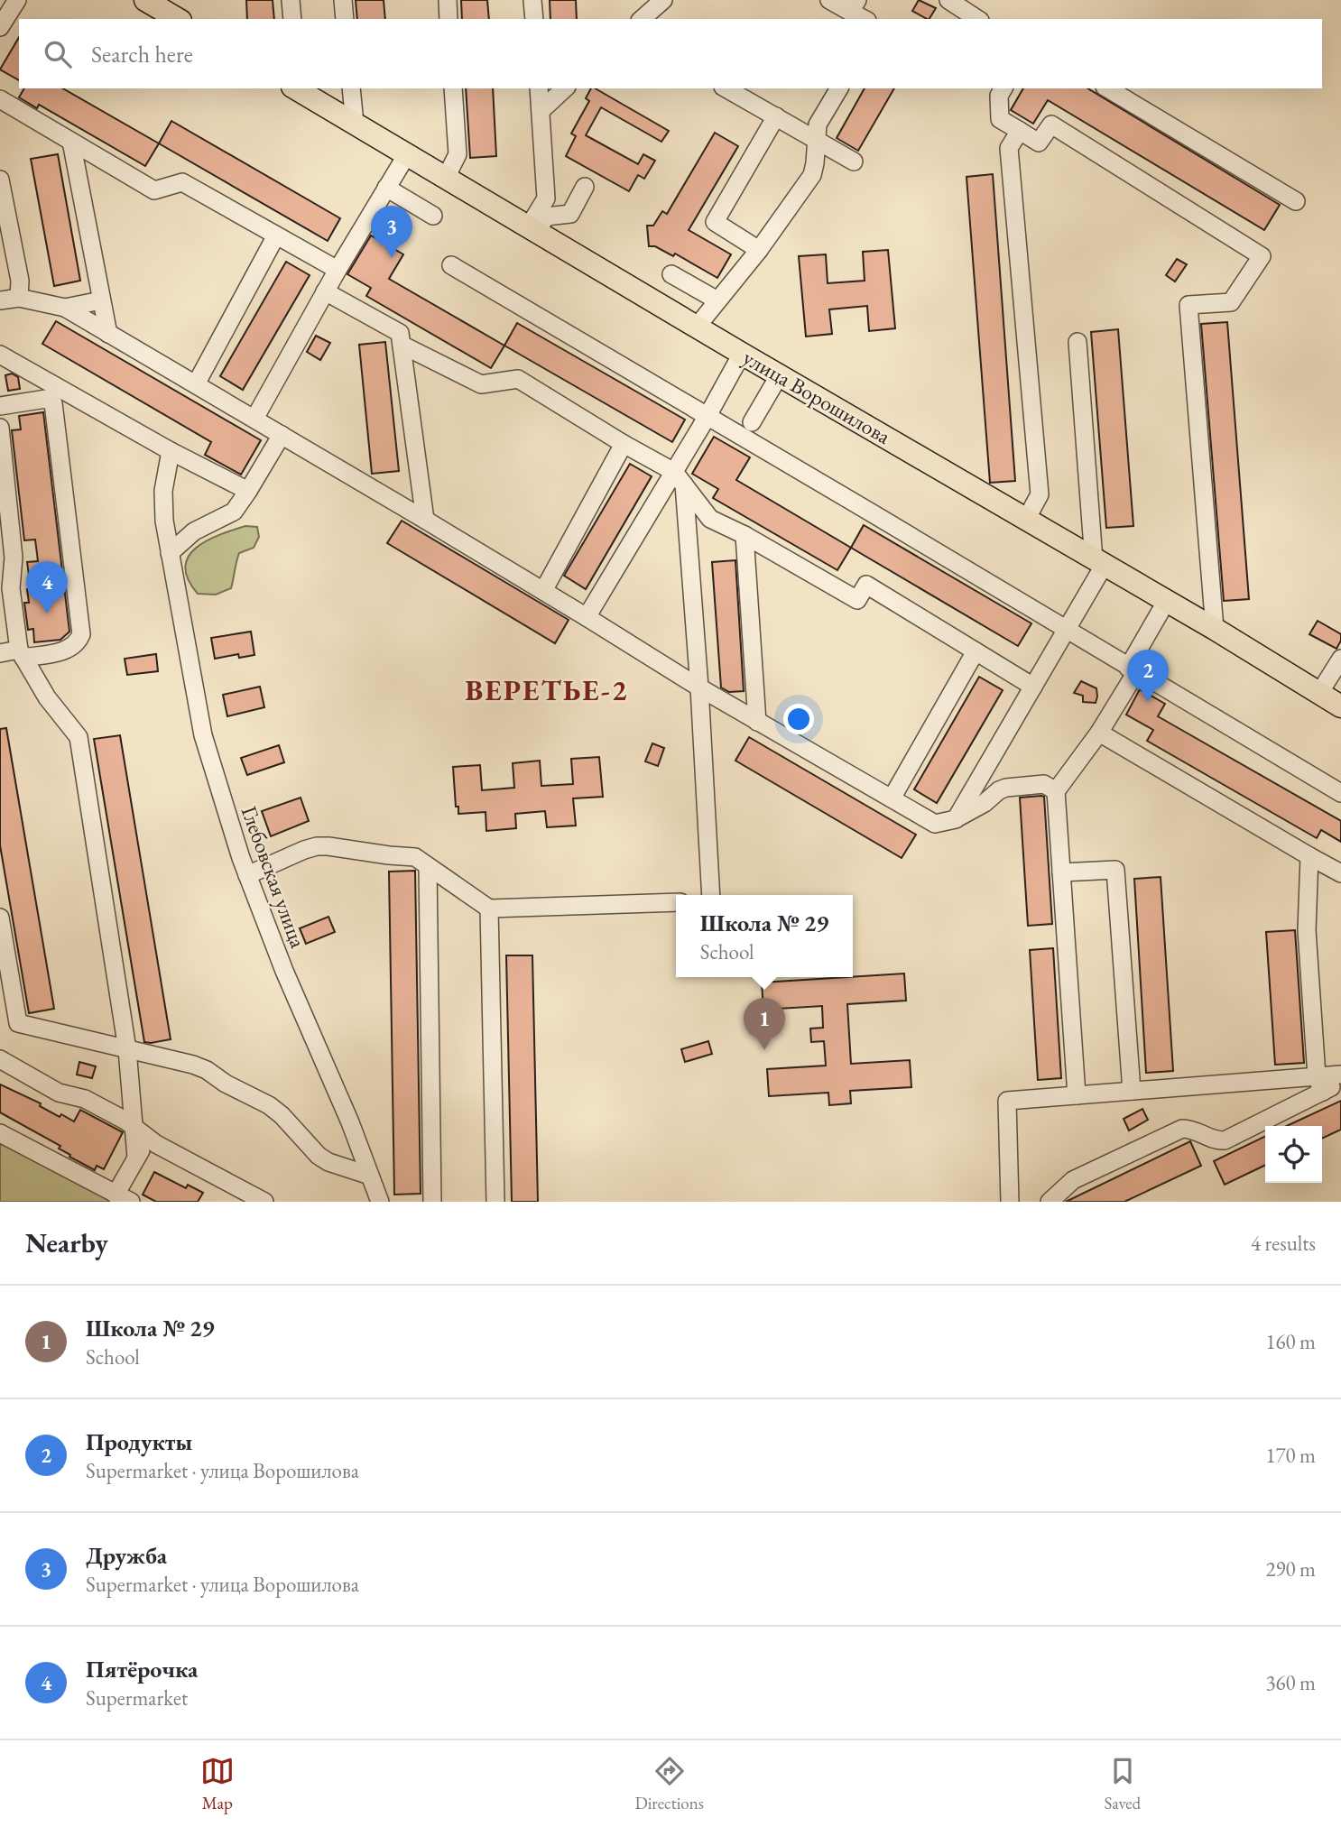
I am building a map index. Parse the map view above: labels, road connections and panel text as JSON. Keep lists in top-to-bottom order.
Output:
{
  "streets": {
    "main road": ["улица Ворошилова"],
    "street": ["Глебовская улица"]
  },
  "districts": ["ВЕРЕТЬЕ-2"],
  "page": {
    "search": "Search here",
    "pins": [
      "3",
      "4",
      "2",
      "1"
    ],
    "popup": ["Школа № 29", "School"],
    "heading": ["Nearby", "4 results"],
    "list": [
      {
        "mark": "1",
        "name": "Школа № 29",
        "note": "School",
        "value": "160 m"
      },
      {
        "mark": "2",
        "name": "Продукты",
        "note": "Supermarket · улица Ворошилова",
        "value": "170 m"
      },
      {
        "mark": "3",
        "name": "Дружба",
        "note": "Supermarket · улица Ворошилова",
        "value": "290 m"
      },
      {
        "mark": "4",
        "name": "Пятёрочка",
        "note": "Supermarket",
        "value": "360 m"
      }
    ],
    "nav": ["Map", "Directions", "Saved"]
  }
}
